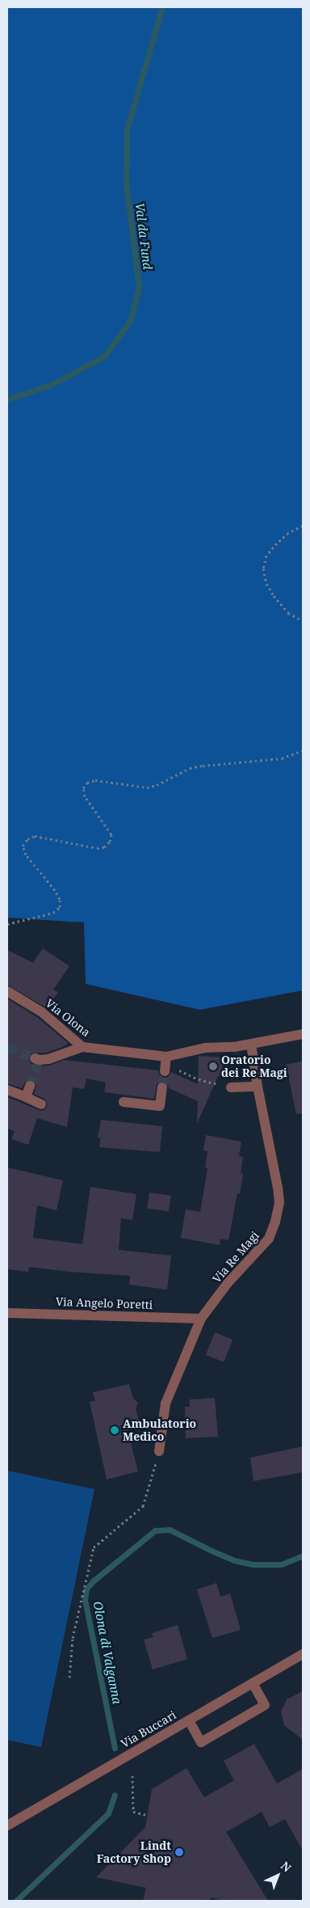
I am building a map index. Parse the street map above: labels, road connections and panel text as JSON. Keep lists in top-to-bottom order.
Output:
{
  "streets": {
    "street": [
      "Via Olona",
      "Via Re Magi",
      "Via Angelo Poretti",
      "Via Buccari"
    ]
  },
  "crossings": [
    ["Via Olona", "Via Re Magi"],
    ["Via Re Magi", "Via Angelo Poretti"]
  ],
  "water": ["Val da Fund", "Olona di Valganna"],
  "places": ["Oratorio dei Re Magi", "Ambulatorio Medico", "Lindt Factory Shop"],
  "north": "top right"
}
